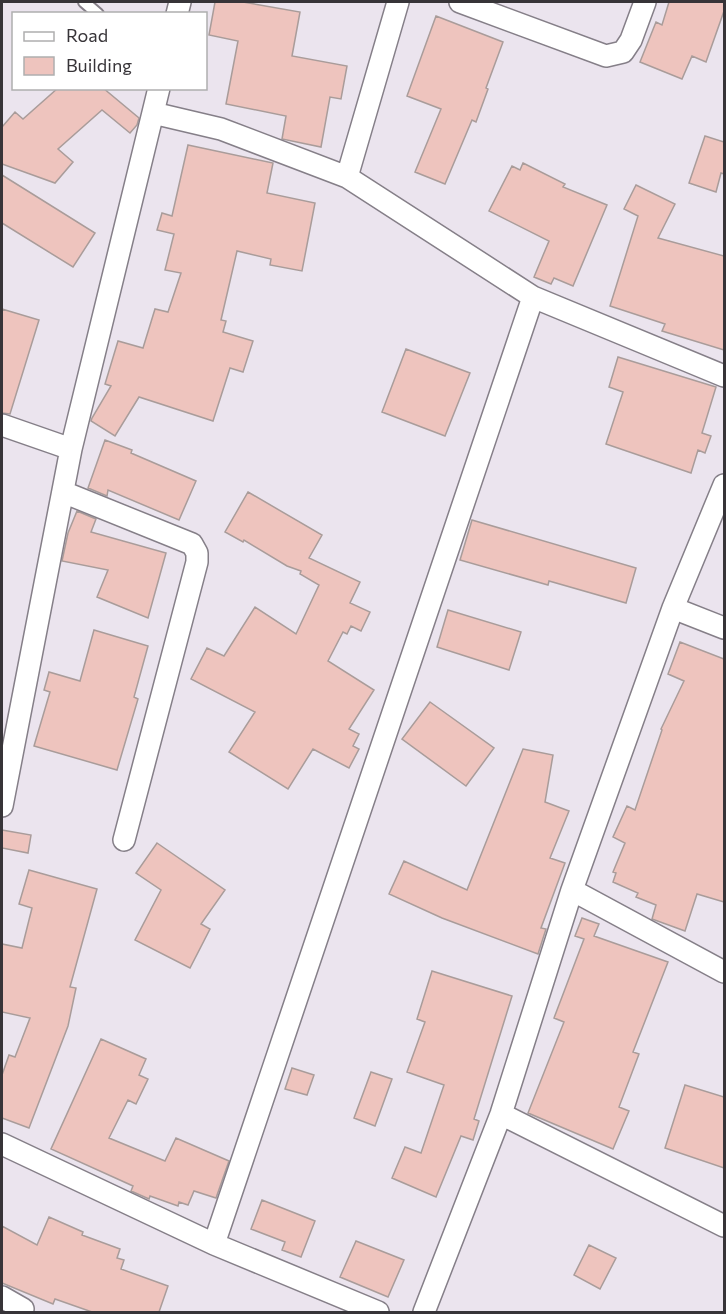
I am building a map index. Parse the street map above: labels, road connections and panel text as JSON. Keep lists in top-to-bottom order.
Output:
{
  "legend": ["Road", "Building"]
}
